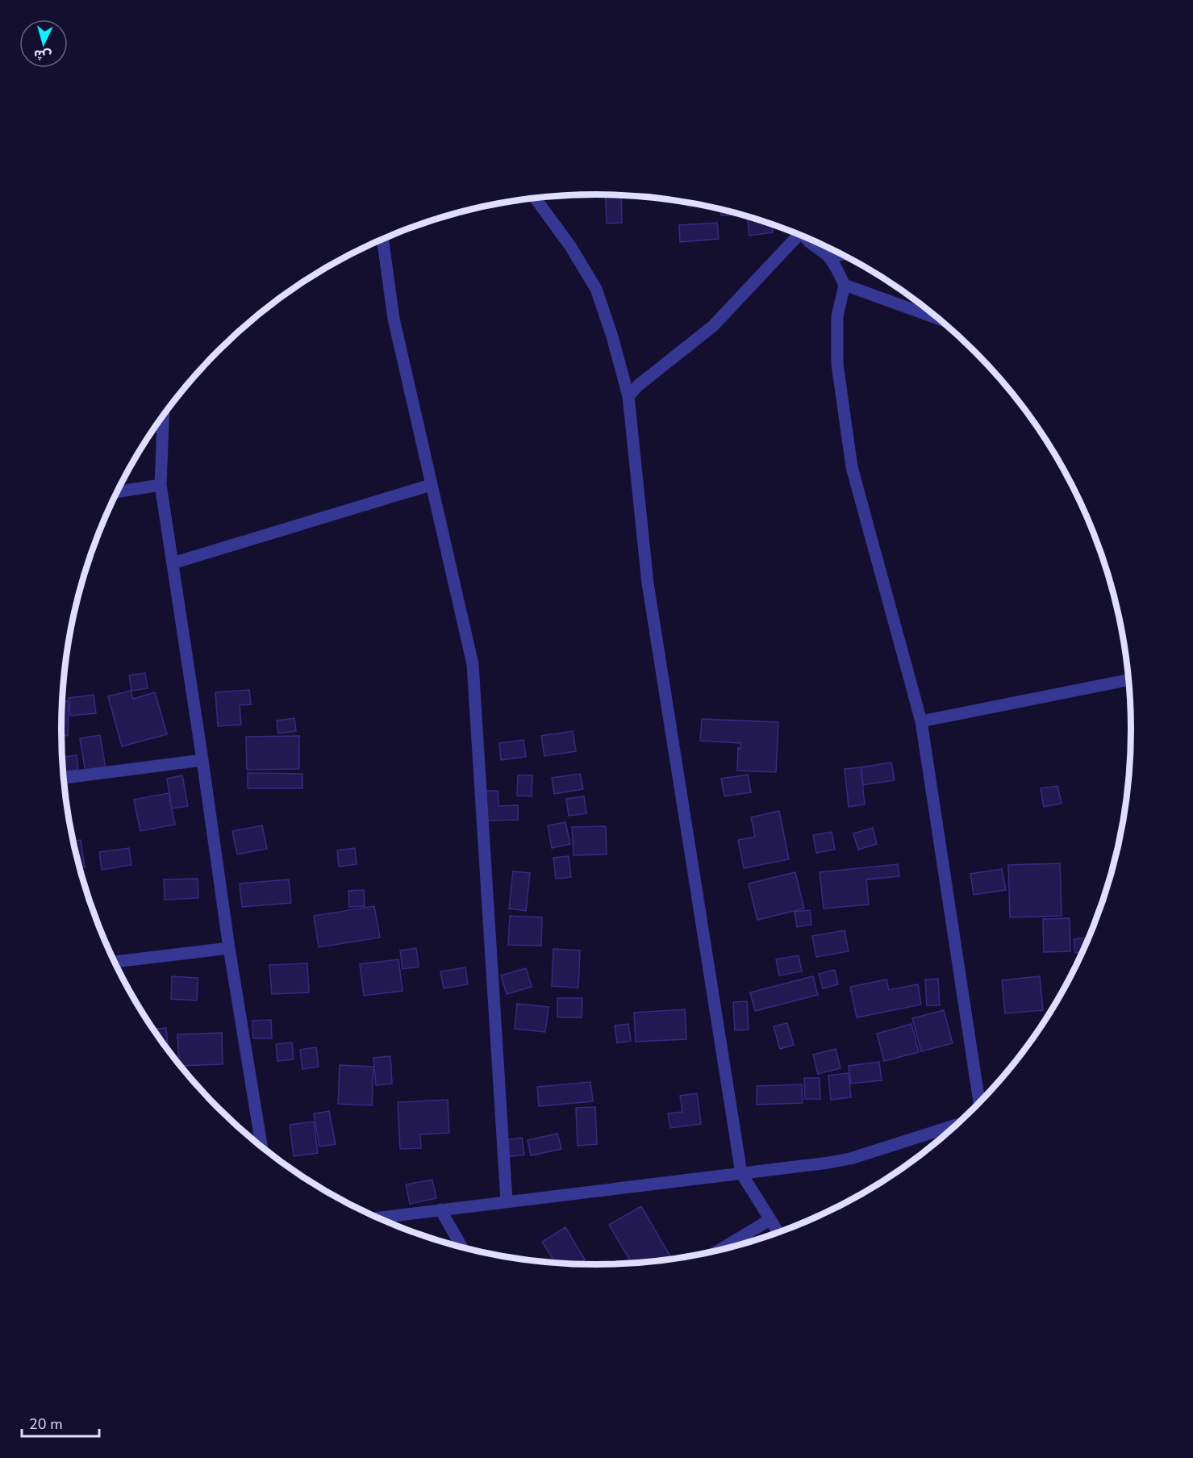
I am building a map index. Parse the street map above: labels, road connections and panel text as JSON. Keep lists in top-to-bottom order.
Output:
{
  "scale_bar": "20 m",
  "north": "bottom"
}
